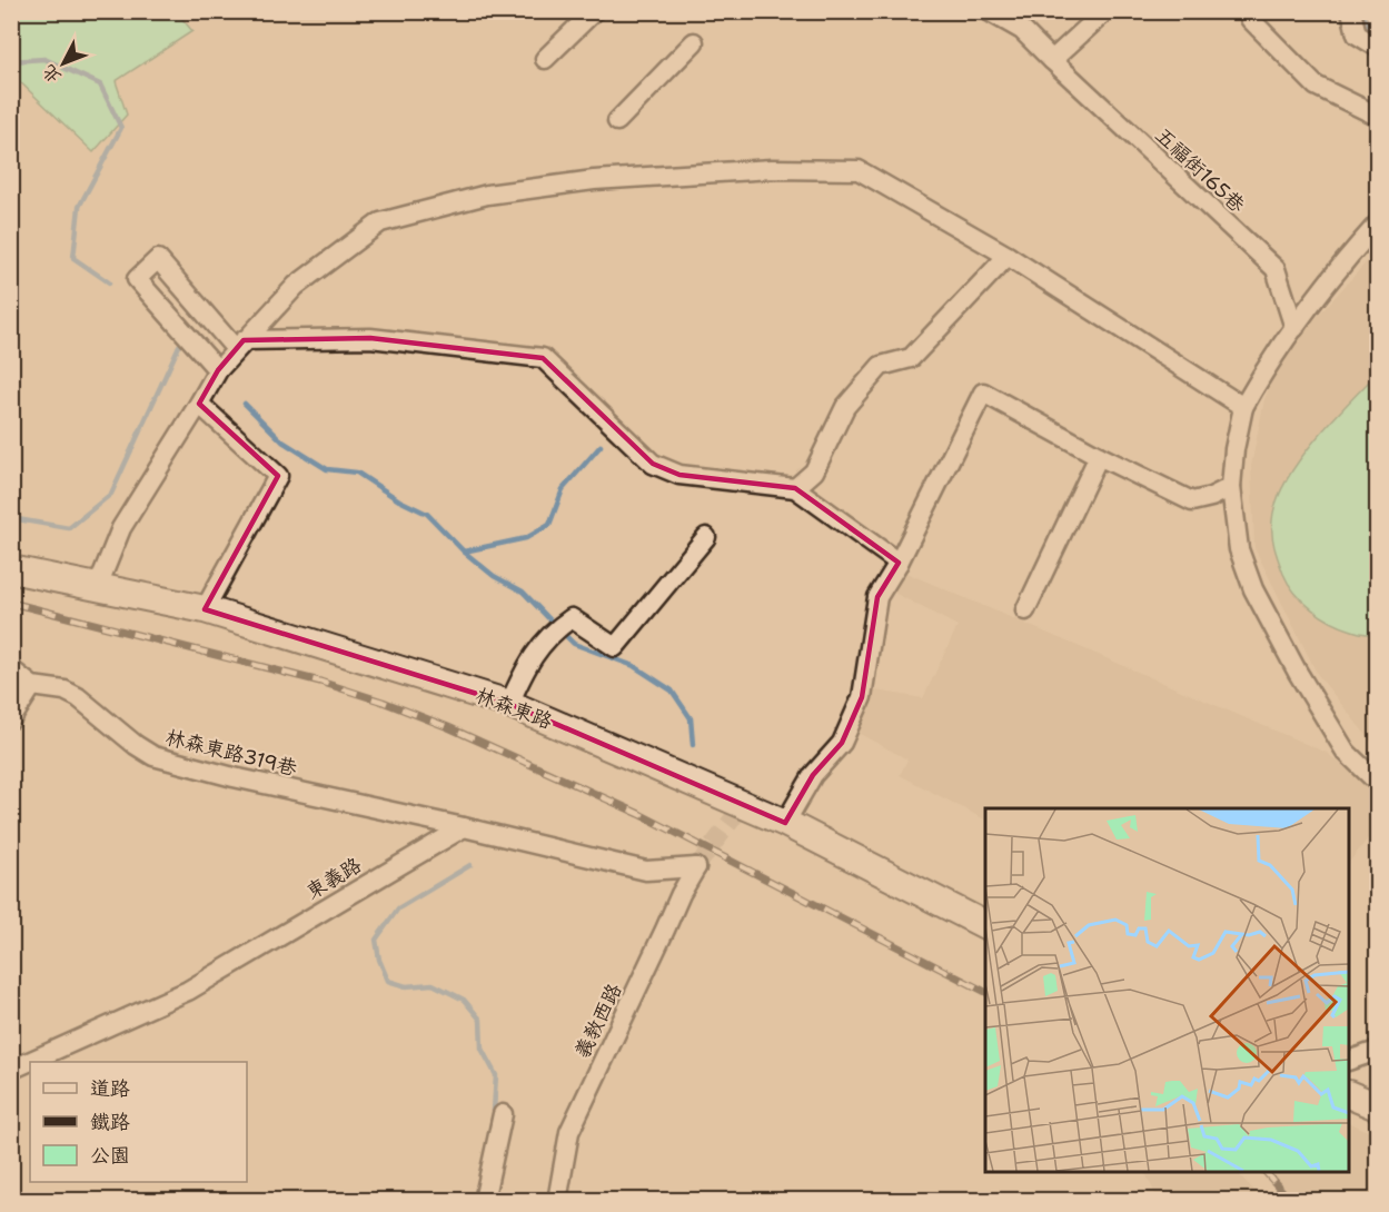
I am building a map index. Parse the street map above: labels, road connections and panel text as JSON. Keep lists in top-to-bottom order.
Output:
{
  "streets": {
    "main road": ["林森東路"],
    "street": [
      "五福街165巷",
      "林森東路319巷",
      "東義路",
      "義教西路"
    ]
  },
  "crossings": [
    ["林森東路319巷", "東義路"],
    ["林森東路319巷", "義教西路"],
    ["東義路", "義教西路"]
  ],
  "legend": ["道路", "鐵路", "公園"],
  "north": "bottom left"
}
